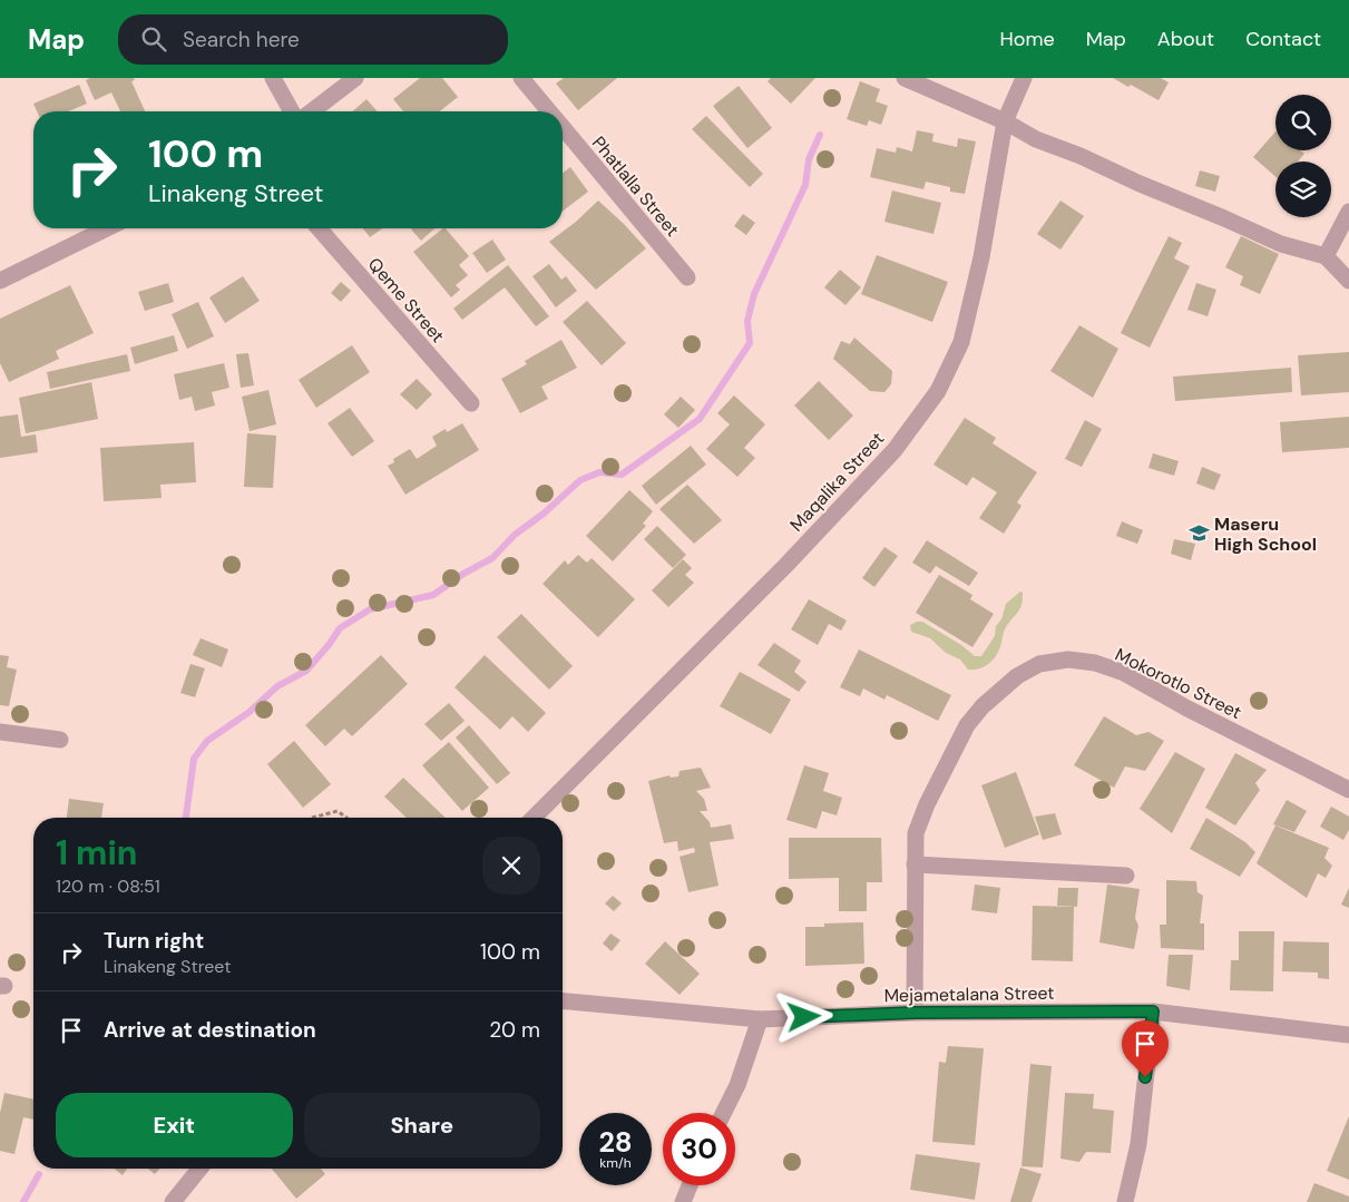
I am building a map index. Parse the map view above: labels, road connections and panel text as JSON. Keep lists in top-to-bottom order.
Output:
{
  "streets": {
    "street": [
      "Phatlalla Street",
      "Qeme Street",
      "Maqalika Street",
      "Mokorotlo Street",
      "Mejametalana Street"
    ]
  },
  "crossings": [
    ["Mokorotlo Street", "Mejametalana Street"]
  ],
  "places": {
    "school or university": ["Maseru High School"]
  },
  "page": {
    "header": "Map",
    "search": "Search here",
    "nav": [
      "Home",
      "Map",
      "About",
      "Contact"
    ],
    "turn": ["100 m", "Linakeng Street"],
    "heading": ["1 min", "120 m · 08:51"],
    "list": [
      {
        "name": "Turn right",
        "note": "Linakeng Street",
        "value": "100 m"
      },
      {
        "name": "Arrive at destination",
        "value": "20 m"
      }
    ],
    "buttons": ["Exit", "Share"],
    "speed": "28 km/h",
    "limit": "30"
  }
}
